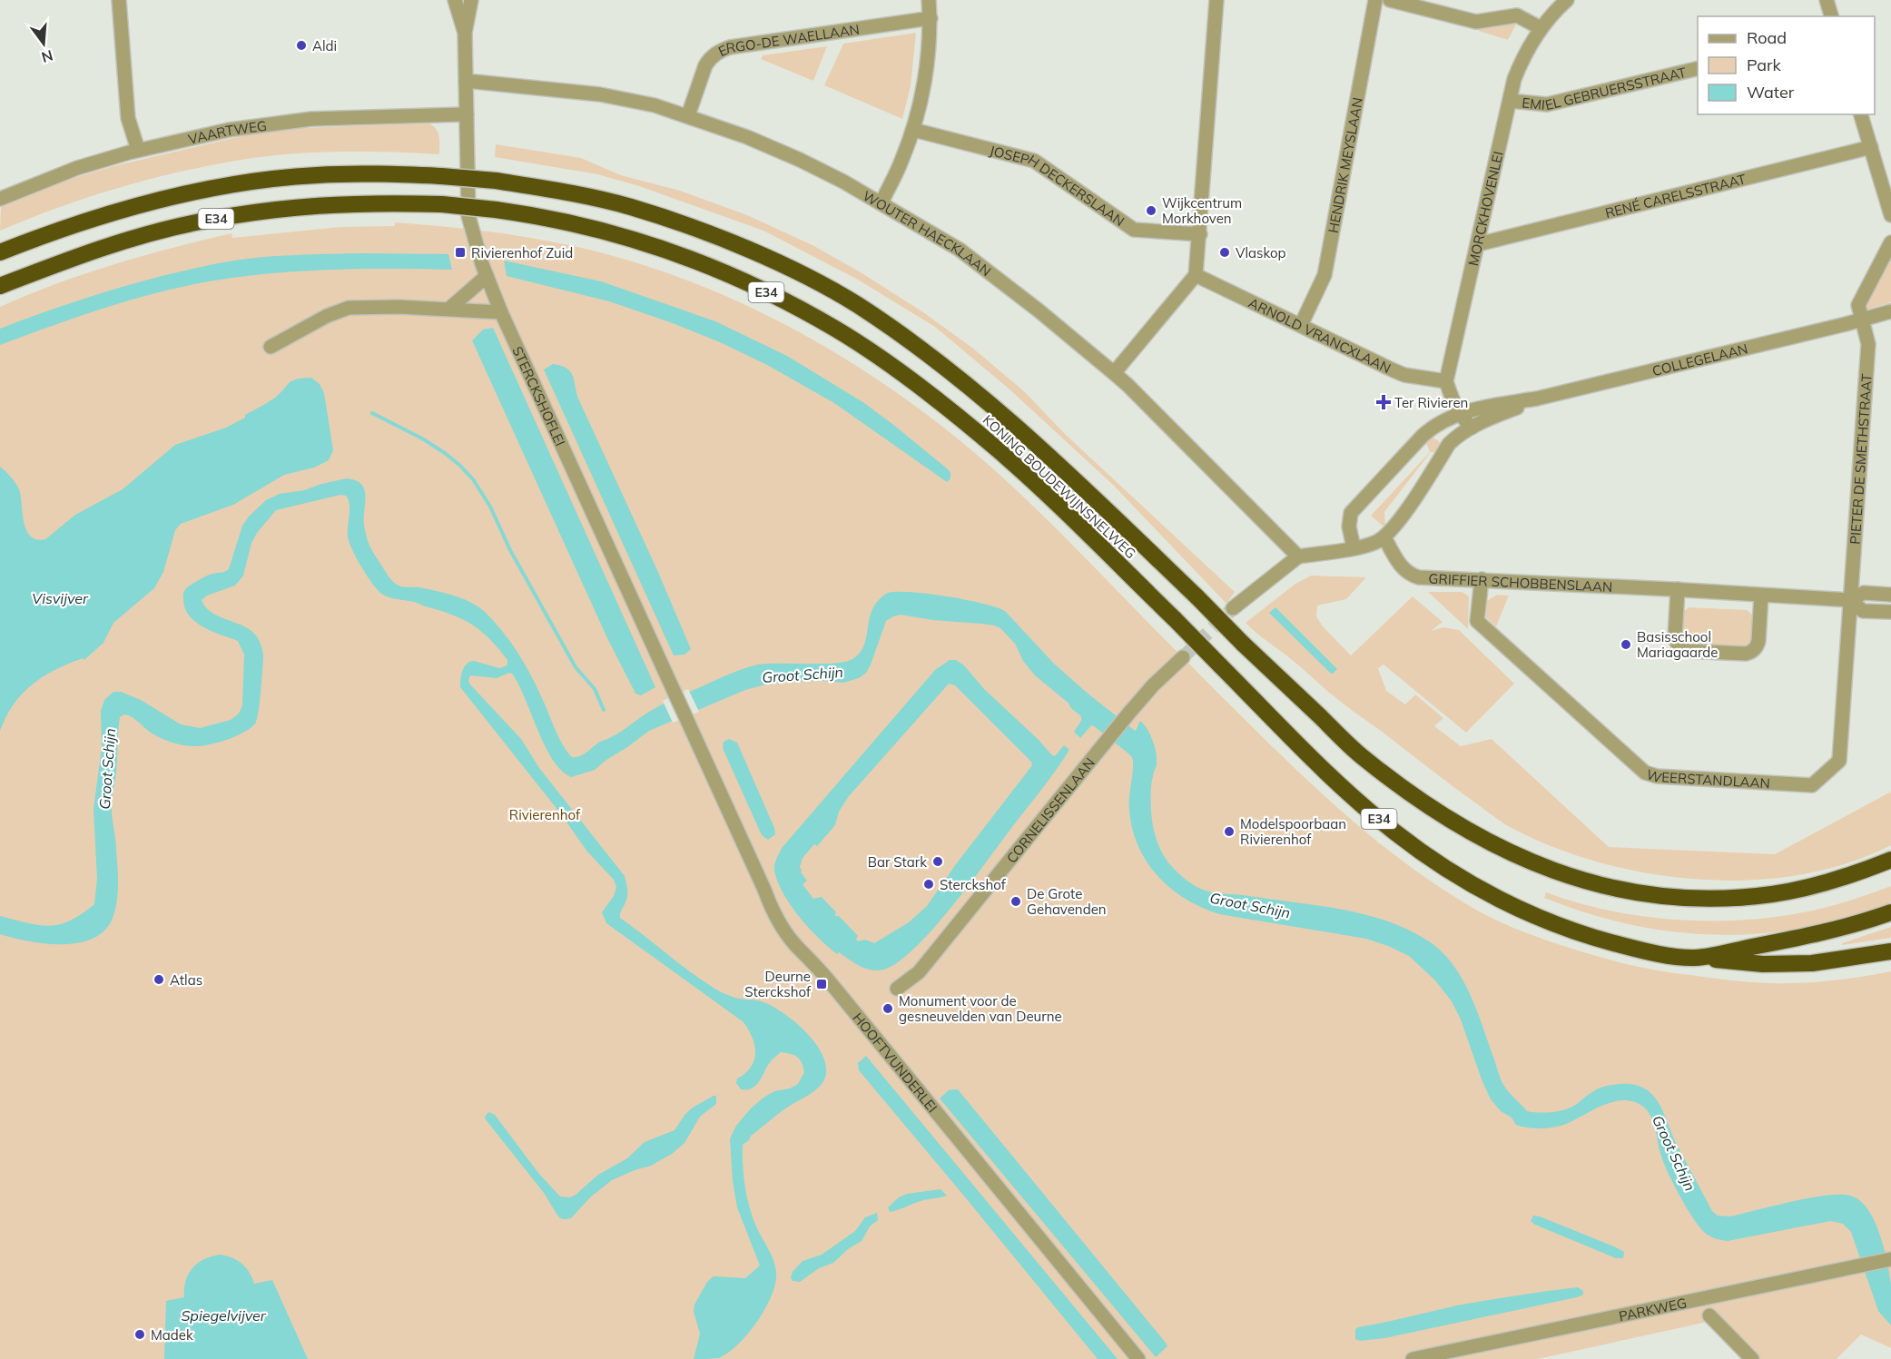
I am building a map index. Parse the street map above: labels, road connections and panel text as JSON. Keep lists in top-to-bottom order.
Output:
{
  "streets": {
    "highway": ["E34", "KONING BOUDEWIJNSNELWEG"],
    "street": [
      "ERGO-DE WAELLAAN",
      "EMIEL GEBRUERSSTRAAT",
      "VAARTWEG",
      "HENDRIK MEYSLAAN",
      "JOSEPH DECKERSLAAN",
      "RENÉ CARELSSTRAAT",
      "MORCKHOVENLEI",
      "WOUTER HAECKLAAN",
      "ARNOLD VRANCXLAAN",
      "COLLEGELAAN",
      "STERCKSHOFLEI",
      "PIETER DE SMETHSTRAAT",
      "GRIFFIER SCHOBBENSLAAN",
      "WEERSTANDLAAN",
      "CORNELISSENLAAN",
      "HOOFTVUNDERLEI",
      "PARKWEG"
    ]
  },
  "crossings": [
    ["ERGO-DE WAELLAAN", "WOUTER HAECKLAAN"],
    ["EMIEL GEBRUERSSTRAAT", "MORCKHOVENLEI"],
    ["VAARTWEG", "STERCKSHOFLEI"],
    ["HENDRIK MEYSLAAN", "ARNOLD VRANCXLAAN"],
    ["RENÉ CARELSSTRAAT", "MORCKHOVENLEI"],
    ["MORCKHOVENLEI", "ARNOLD VRANCXLAAN"],
    ["WOUTER HAECKLAAN", "STERCKSHOFLEI"],
    ["COLLEGELAAN", "PIETER DE SMETHSTRAAT"],
    ["COLLEGELAAN", "GRIFFIER SCHOBBENSLAAN"],
    ["STERCKSHOFLEI", "HOOFTVUNDERLEI"],
    ["PIETER DE SMETHSTRAAT", "GRIFFIER SCHOBBENSLAAN"],
    ["PIETER DE SMETHSTRAAT", "WEERSTANDLAAN"],
    ["GRIFFIER SCHOBBENSLAAN", "WEERSTANDLAAN"]
  ],
  "water": ["Visvijver", "Groot Schijn", "Spiegelvijver"],
  "parks": ["Rivierenhof"],
  "places": {
    "other": [
      "Aldi",
      "Wijkcentrum Morkhoven",
      "Vlaskop",
      "Basisschool Mariagaarde",
      "Modelspoorbaan Rivierenhof",
      "Bar Stark",
      "Sterckshof",
      "De Grote Gehavenden",
      "Atlas",
      "Monument voor de gesneuvelden van Deurne",
      "Madek"
    ],
    "transit": ["Rivierenhof Zuid", "Deurne Sterckshof"],
    "health": ["Ter Rivieren"]
  },
  "legend": ["Road", "Park", "Water"],
  "north": "bottom"
}
